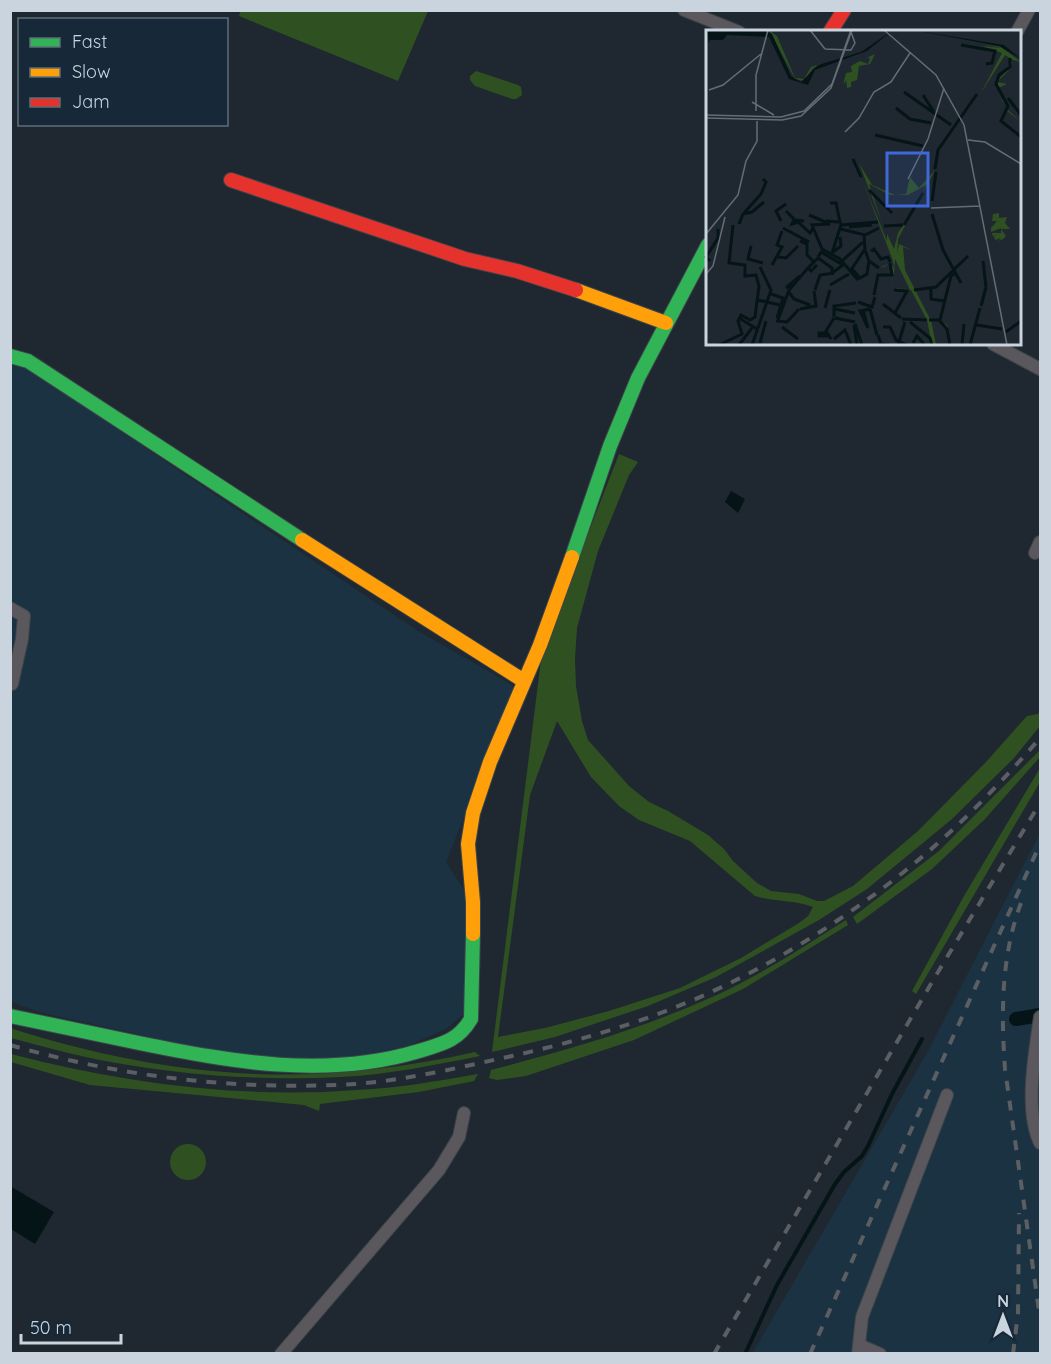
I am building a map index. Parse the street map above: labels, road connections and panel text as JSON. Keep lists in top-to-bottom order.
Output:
{
  "legend": ["Fast", "Slow", "Jam"],
  "scale_bar": "50 m",
  "north": "top"
}
